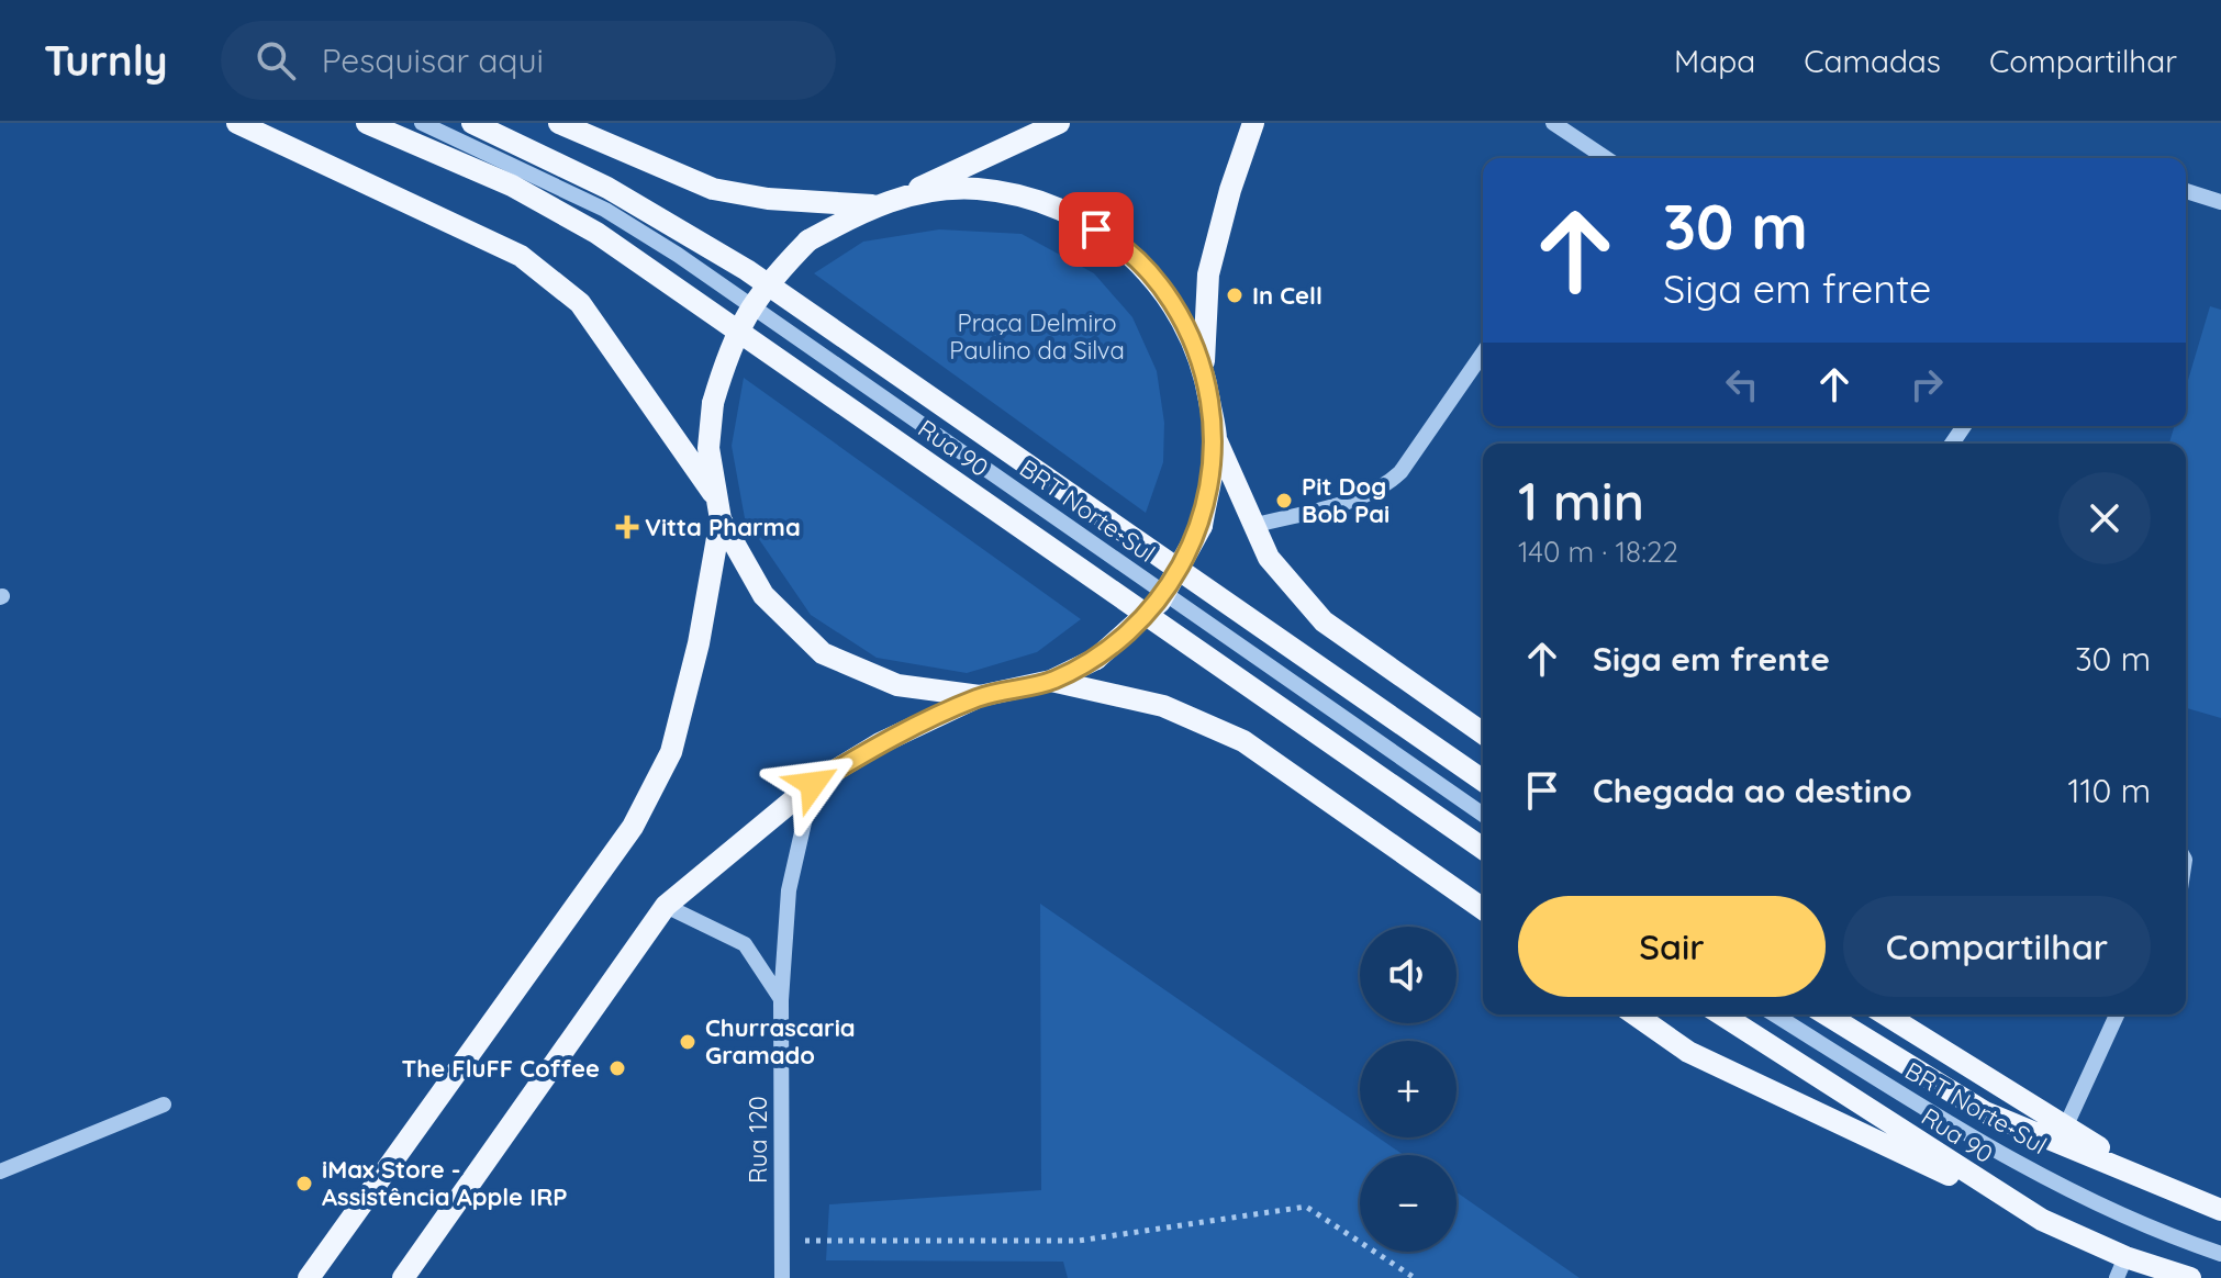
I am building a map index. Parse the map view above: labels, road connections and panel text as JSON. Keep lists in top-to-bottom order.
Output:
{
  "streets": {
    "main road": ["Rua 90"],
    "street": ["BRT Norte-Sul", "Rua 120"]
  },
  "parks": ["Praça Delmiro Paulino da Silva"],
  "places": {
    "other": [
      "In Cell",
      "Pit Dog Bob Pai",
      "Churrascaria Gramado",
      "The FluFF Coffee",
      "iMax Store - Assistência Apple IRP"
    ],
    "health": ["Vitta Pharma"]
  },
  "page": {
    "header": "Turnly",
    "search": "Pesquisar aqui",
    "nav": ["Mapa", "Camadas", "Compartilhar"],
    "turn": ["30 m", "Siga em frente"],
    "heading": ["1 min", "140 m · 18:22"],
    "list": [
      {
        "name": "Siga em frente",
        "value": "30 m"
      },
      {
        "name": "Chegada ao destino",
        "value": "110 m"
      }
    ],
    "buttons": ["Sair", "Compartilhar"],
    "map_buttons": ["+", "−"]
  }
}
